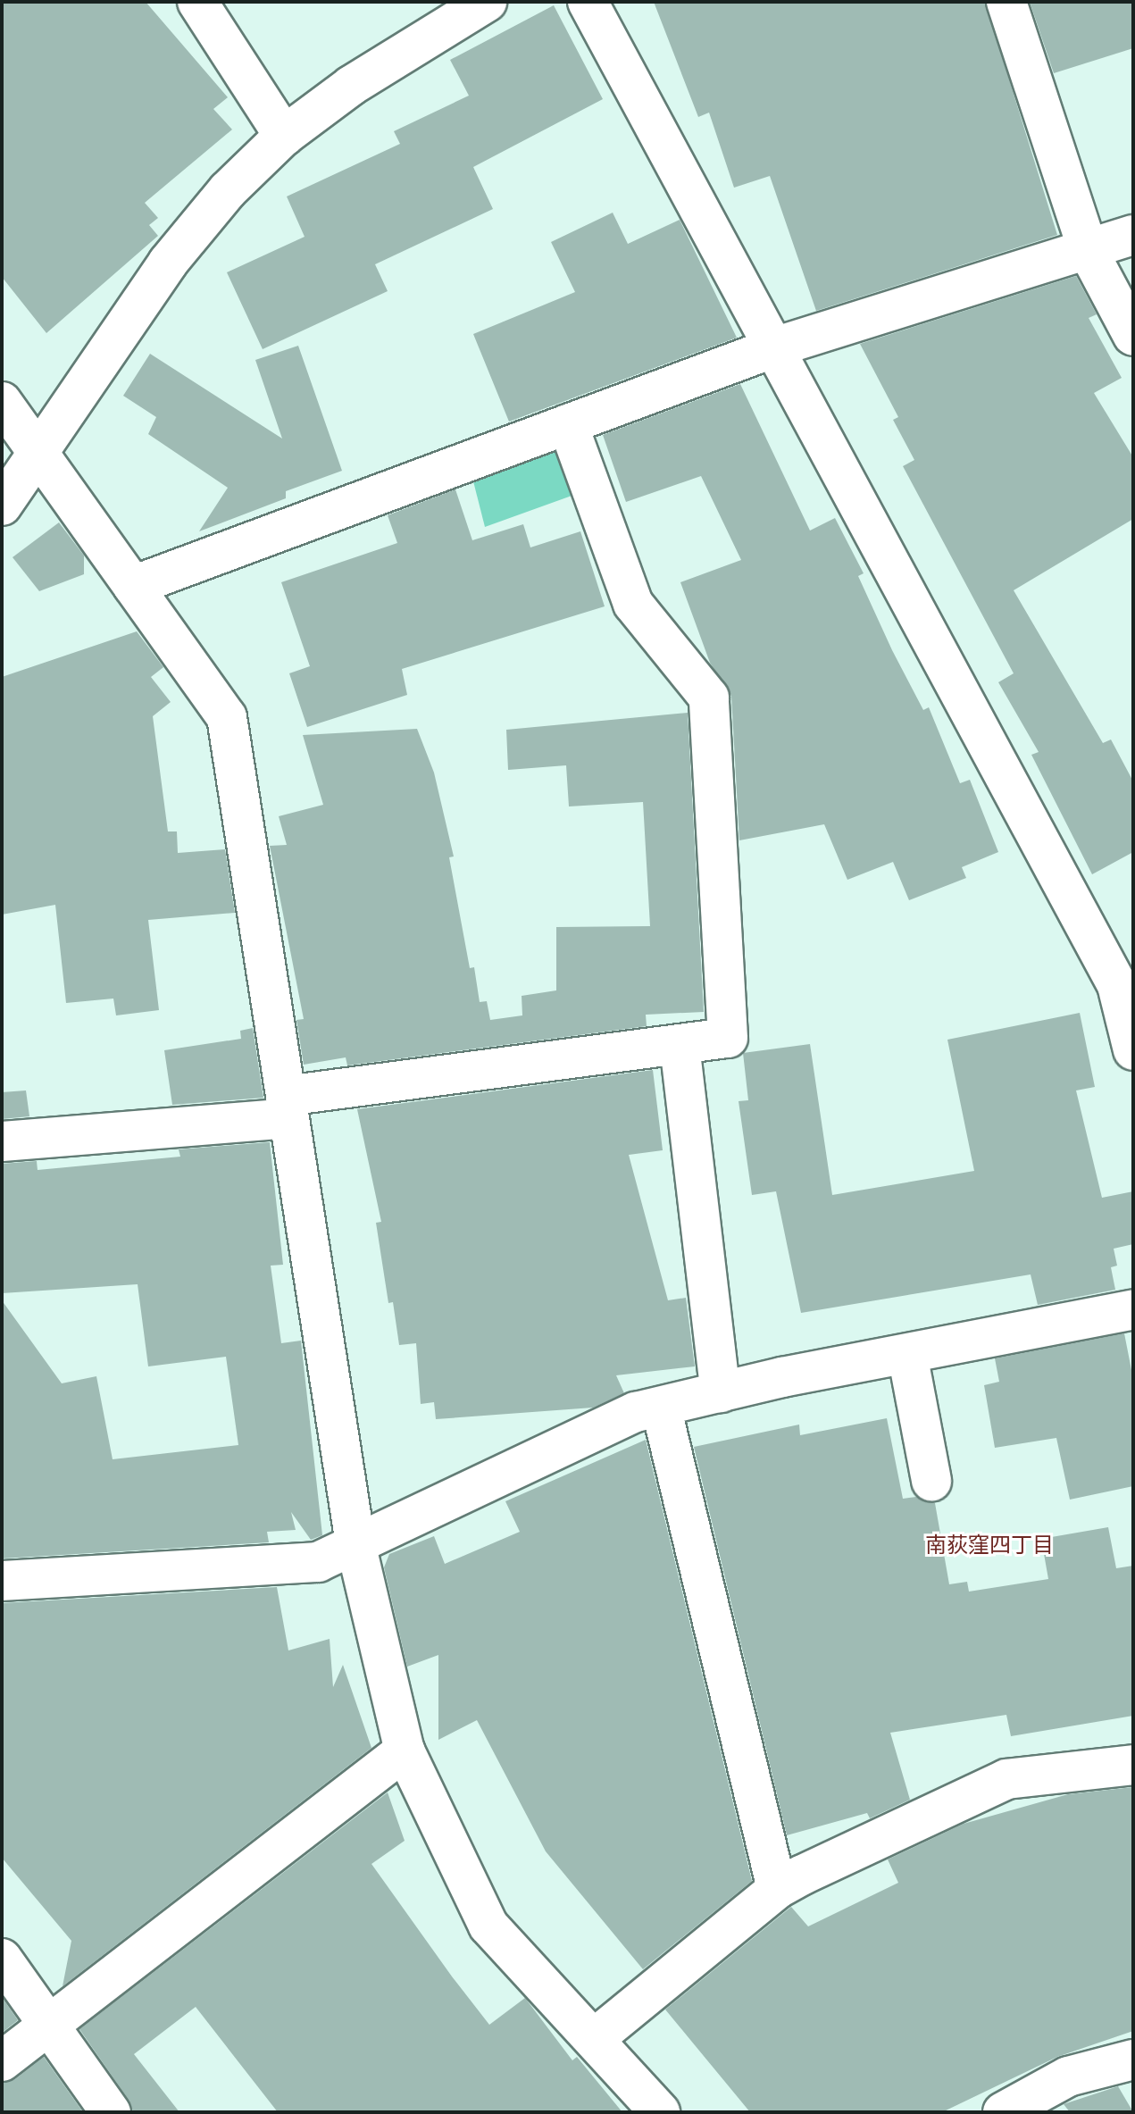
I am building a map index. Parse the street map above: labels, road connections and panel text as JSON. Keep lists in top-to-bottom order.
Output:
{
  "districts": ["南荻窪四丁目"]
}
